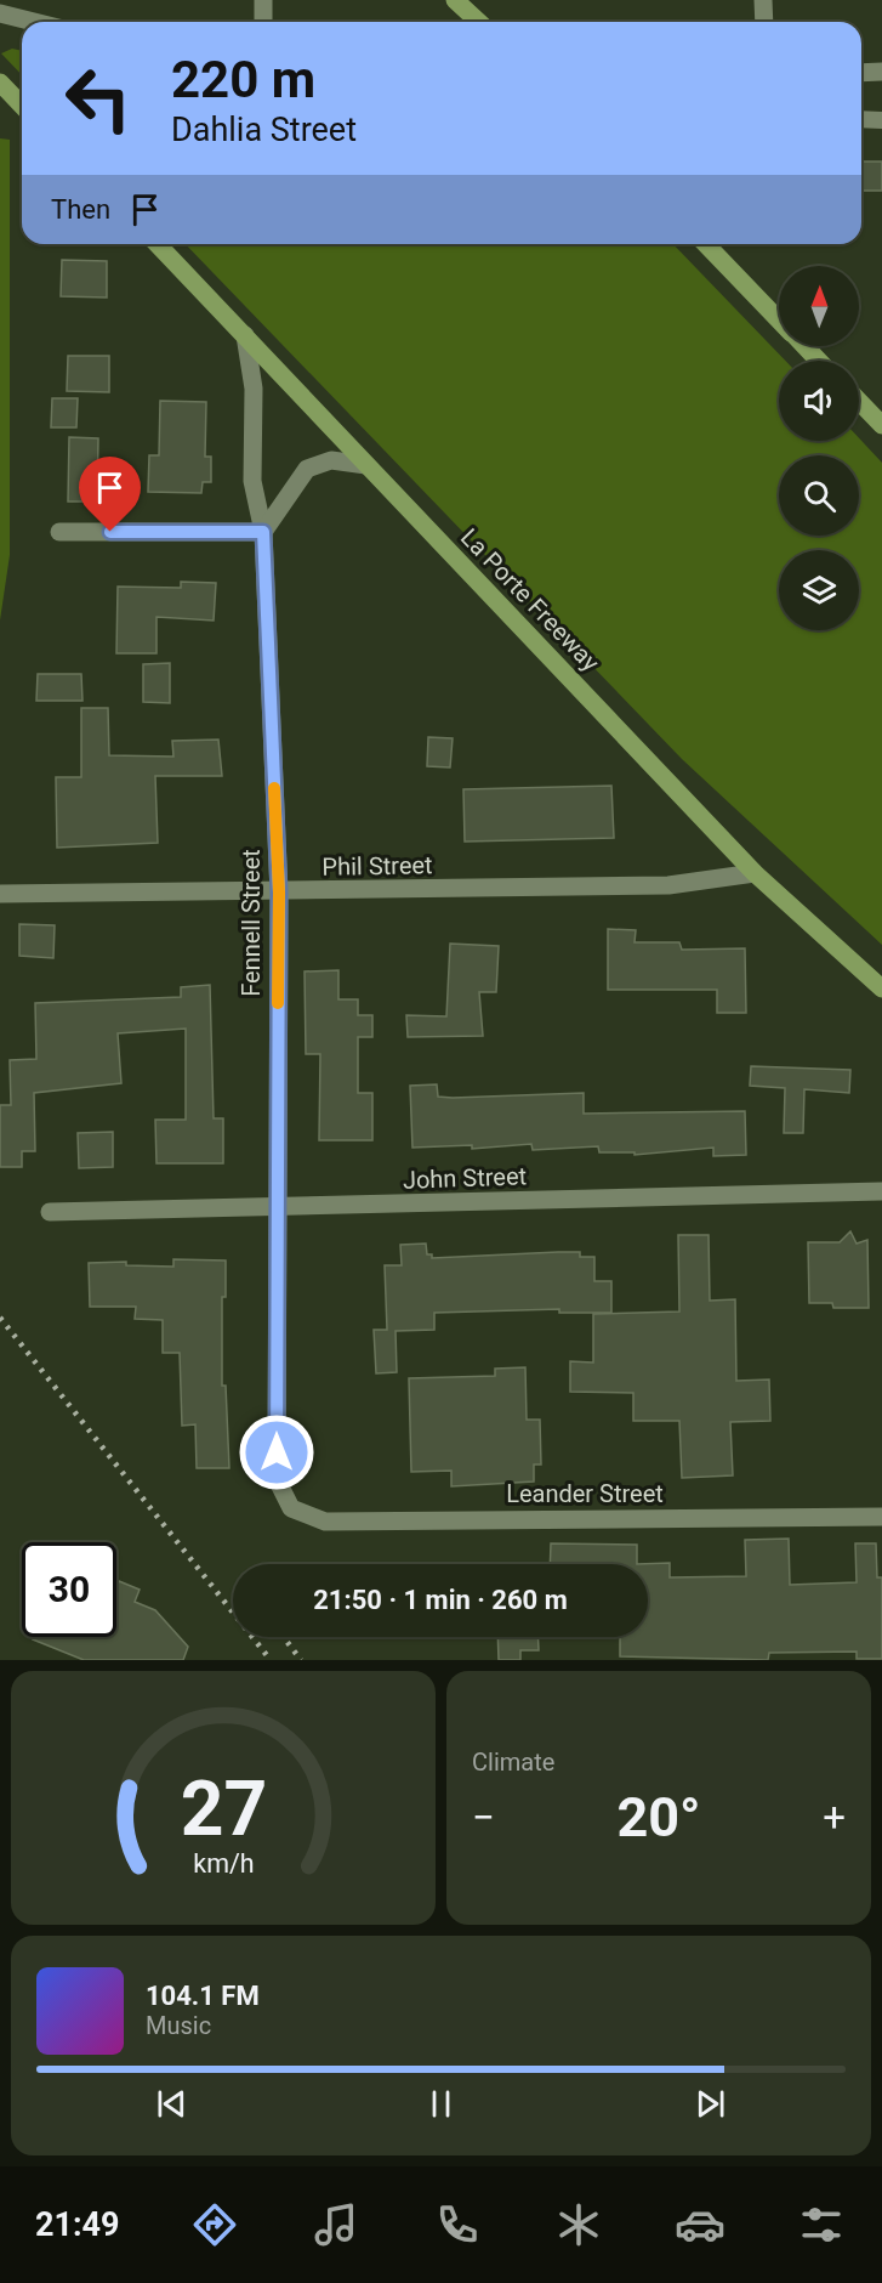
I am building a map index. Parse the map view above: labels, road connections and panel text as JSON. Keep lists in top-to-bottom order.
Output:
{
  "streets": {
    "main road": ["La Porte Freeway"],
    "street": [
      "Phil Street",
      "Fennell Street",
      "John Street",
      "Leander Street"
    ]
  },
  "crossings": [
    ["La Porte Freeway", "Phil Street"],
    ["La Porte Freeway", "Fennell Street"],
    ["Phil Street", "Fennell Street"],
    ["Fennell Street", "John Street"],
    ["Fennell Street", "Leander Street"]
  ],
  "north": "top",
  "page": {
    "turn": ["220 m", "Dahlia Street"],
    "then": "Then",
    "limit": "30",
    "trip": "21:50 · 1 min · 260 m",
    "tile": "Climate",
    "heat": ["−", "20°", "+"],
    "song": ["104.1 FM", "Music"],
    "tabs": "21:49",
    "gauge": ["27", "km/h"]
  }
}
